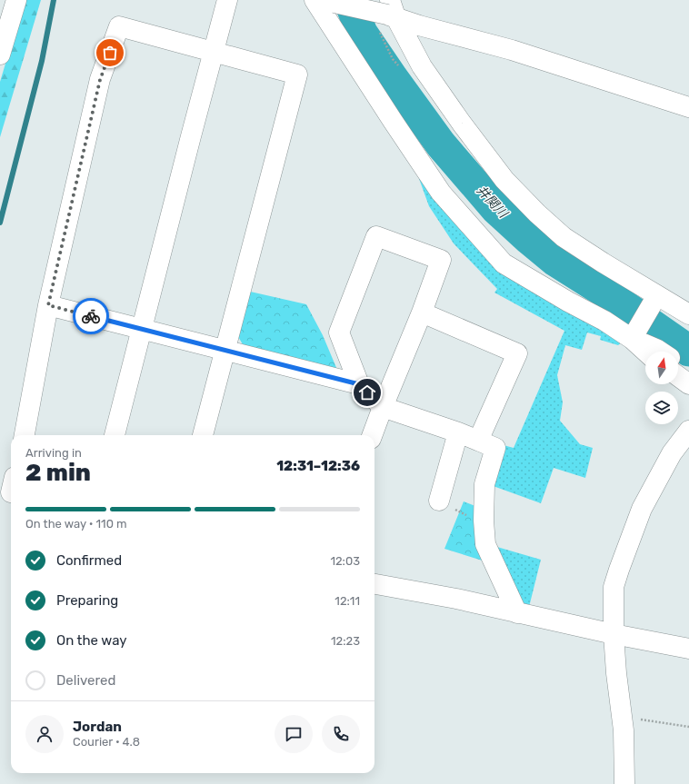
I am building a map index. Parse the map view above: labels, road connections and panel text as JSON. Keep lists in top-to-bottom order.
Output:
{
  "water": ["井関川"],
  "north": "top",
  "page": {
    "heading": ["2 min", "Arriving in", "12:31–12:36"],
    "panel": ["Jordan", "Courier · 4.8"],
    "bar": "On the way · 110 m",
    "list": [
      ["Confirmed", "12:03"],
      ["Preparing", "12:11"],
      ["On the way", "12:23"],
      "Delivered"
    ]
  }
}
